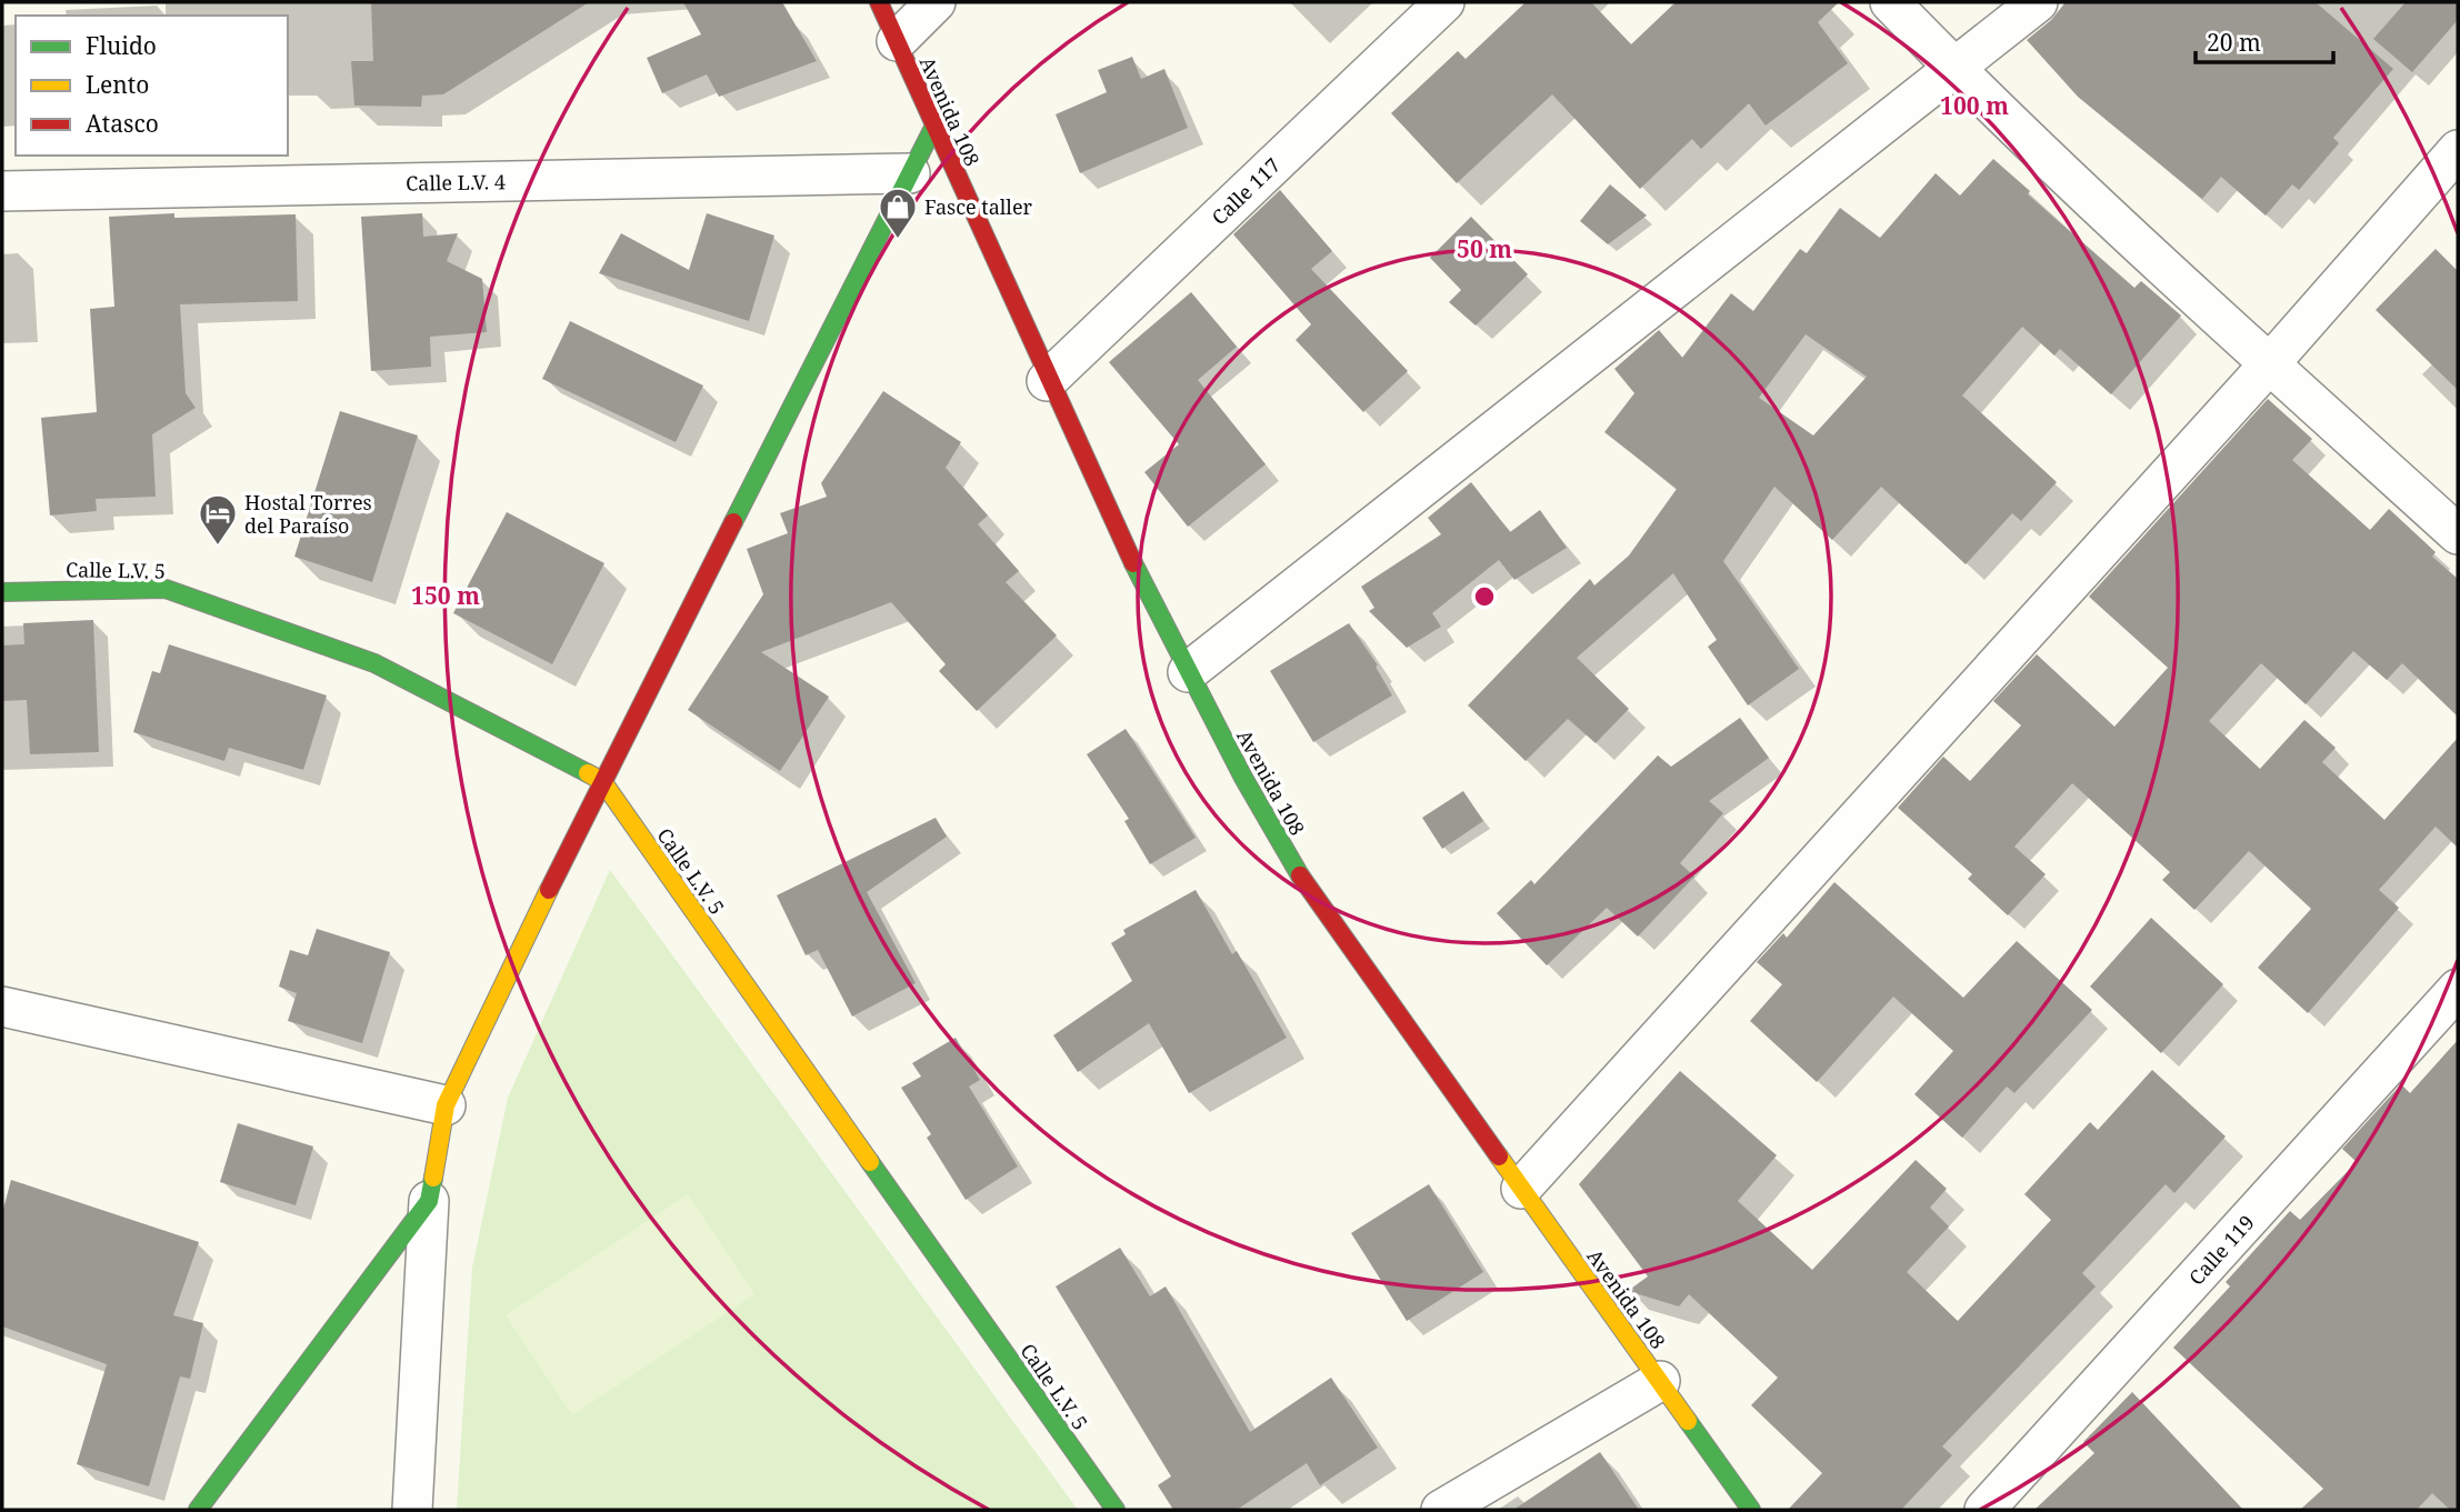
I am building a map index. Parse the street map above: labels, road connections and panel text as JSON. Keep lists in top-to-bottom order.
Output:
{
  "streets": {
    "street": [
      "Avenida 108",
      "Calle L.V. 4",
      "Calle 117",
      "Calle L.V. 5",
      "Calle 119"
    ]
  },
  "crossings": [
    ["Avenida 108", "Calle 117"]
  ],
  "places": {
    "shop": ["Fasce taller"],
    "hotel": ["Hostal Torres del Paraíso"]
  },
  "legend": ["Fluido", "Lento", "Atasco"],
  "scale_bar": "20 m",
  "rings": ["100 m", "50 m", "150 m"]
}
